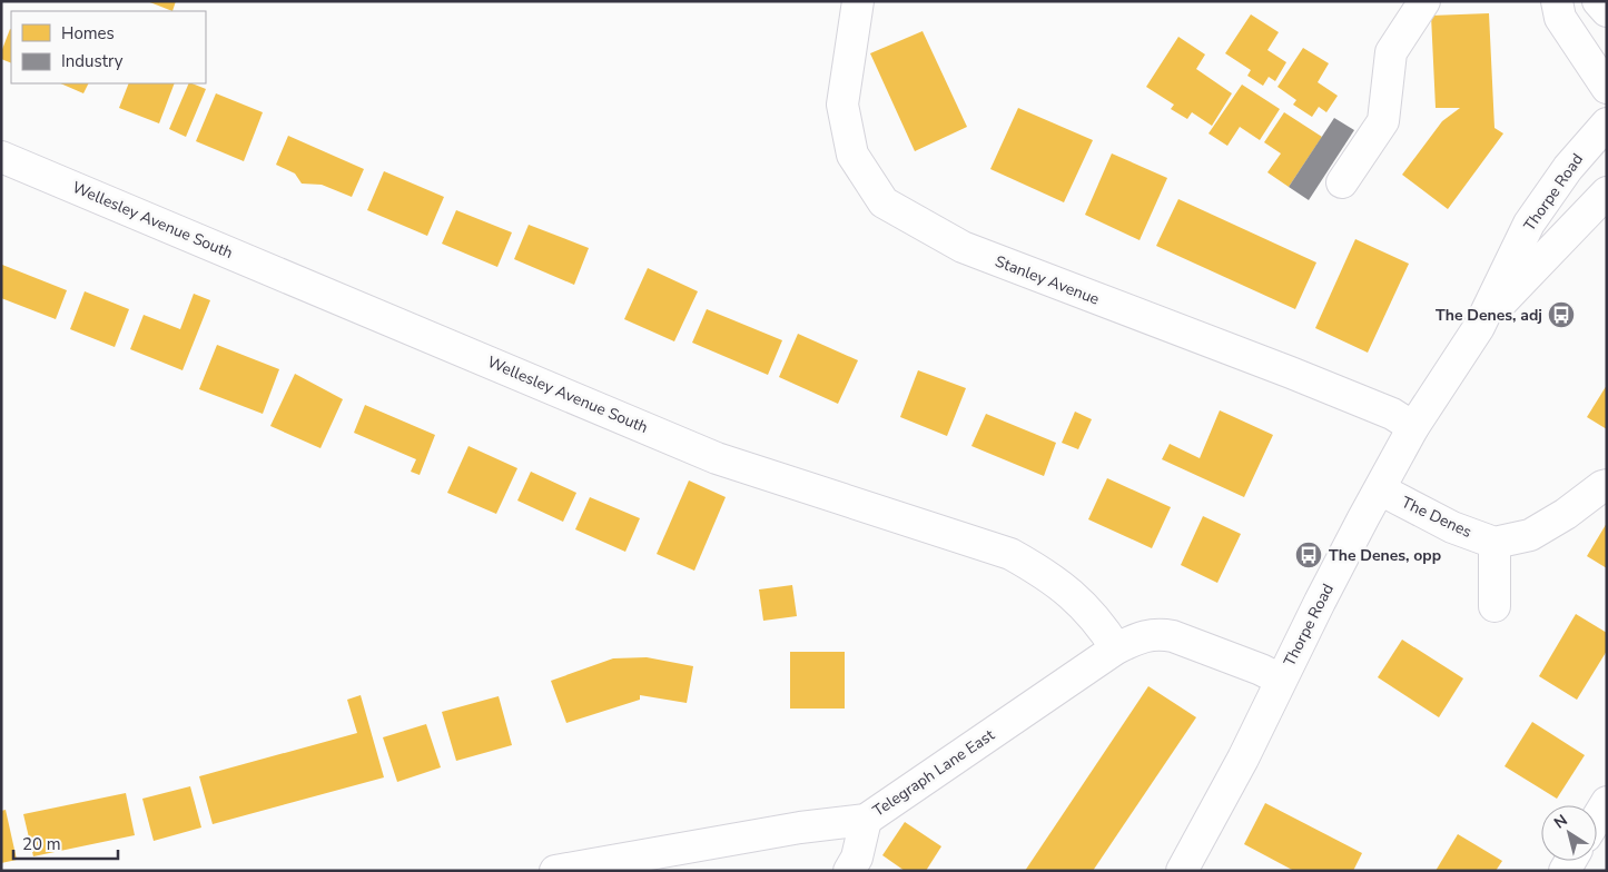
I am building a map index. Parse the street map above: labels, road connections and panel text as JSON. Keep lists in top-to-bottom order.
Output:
{
  "streets": {
    "street": [
      "Thorpe Road",
      "Wellesley Avenue South",
      "Stanley Avenue",
      "The Denes",
      "Telegraph Lane East"
    ]
  },
  "crossings": [
    ["Thorpe Road", "Stanley Avenue"],
    ["Thorpe Road", "The Denes"],
    ["Thorpe Road", "Telegraph Lane East"],
    ["Wellesley Avenue South", "Telegraph Lane East"]
  ],
  "places": {
    "bus stop": ["The Denes, adj", "The Denes, opp"]
  },
  "legend": ["Homes", "Industry"],
  "scale_bar": "20 m",
  "north": "top left"
}
